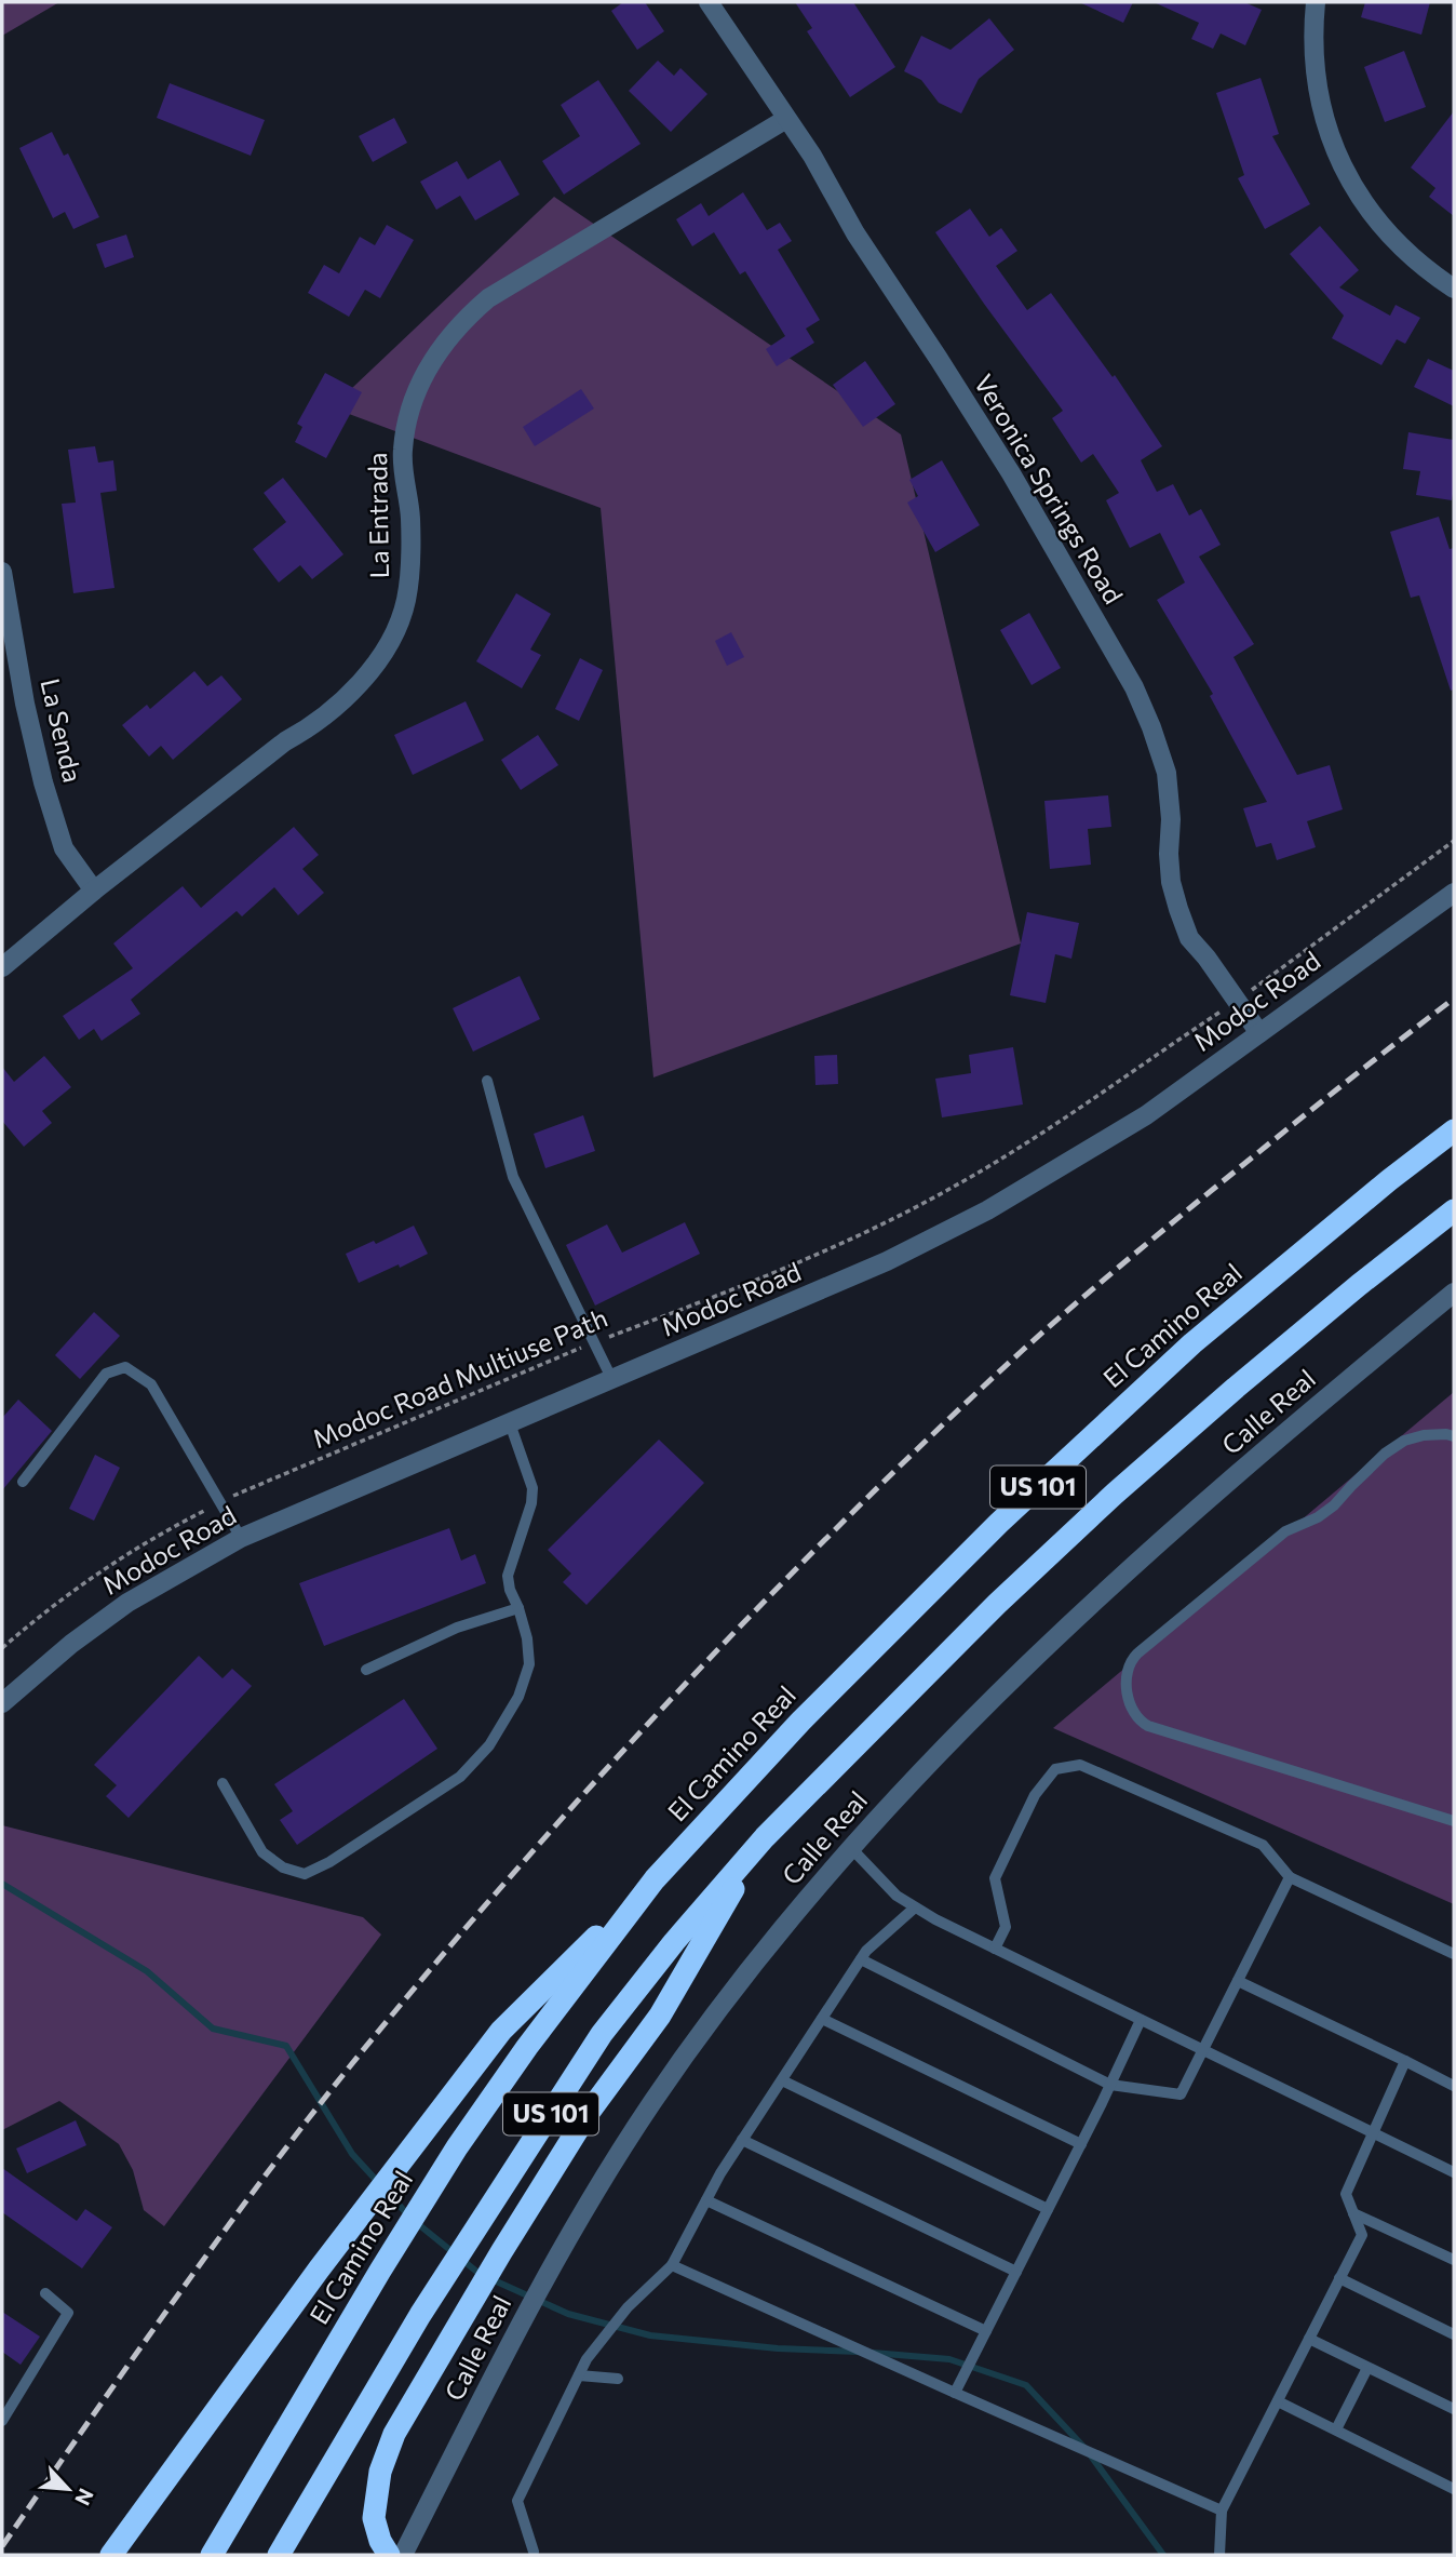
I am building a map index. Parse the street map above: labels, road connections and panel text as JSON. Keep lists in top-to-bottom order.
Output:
{
  "streets": {
    "highway": ["El Camino Real", "US 101"],
    "street": [
      "Veronica Springs Road",
      "La Entrada",
      "La Senda",
      "Modoc Road",
      "Calle Real"
    ],
    "path": ["Modoc Road Multiuse Path"]
  },
  "crossings": [
    ["Veronica Springs Road", "La Entrada"],
    ["Veronica Springs Road", "Modoc Road"],
    ["La Entrada", "La Senda"]
  ],
  "north": "bottom right"
}
